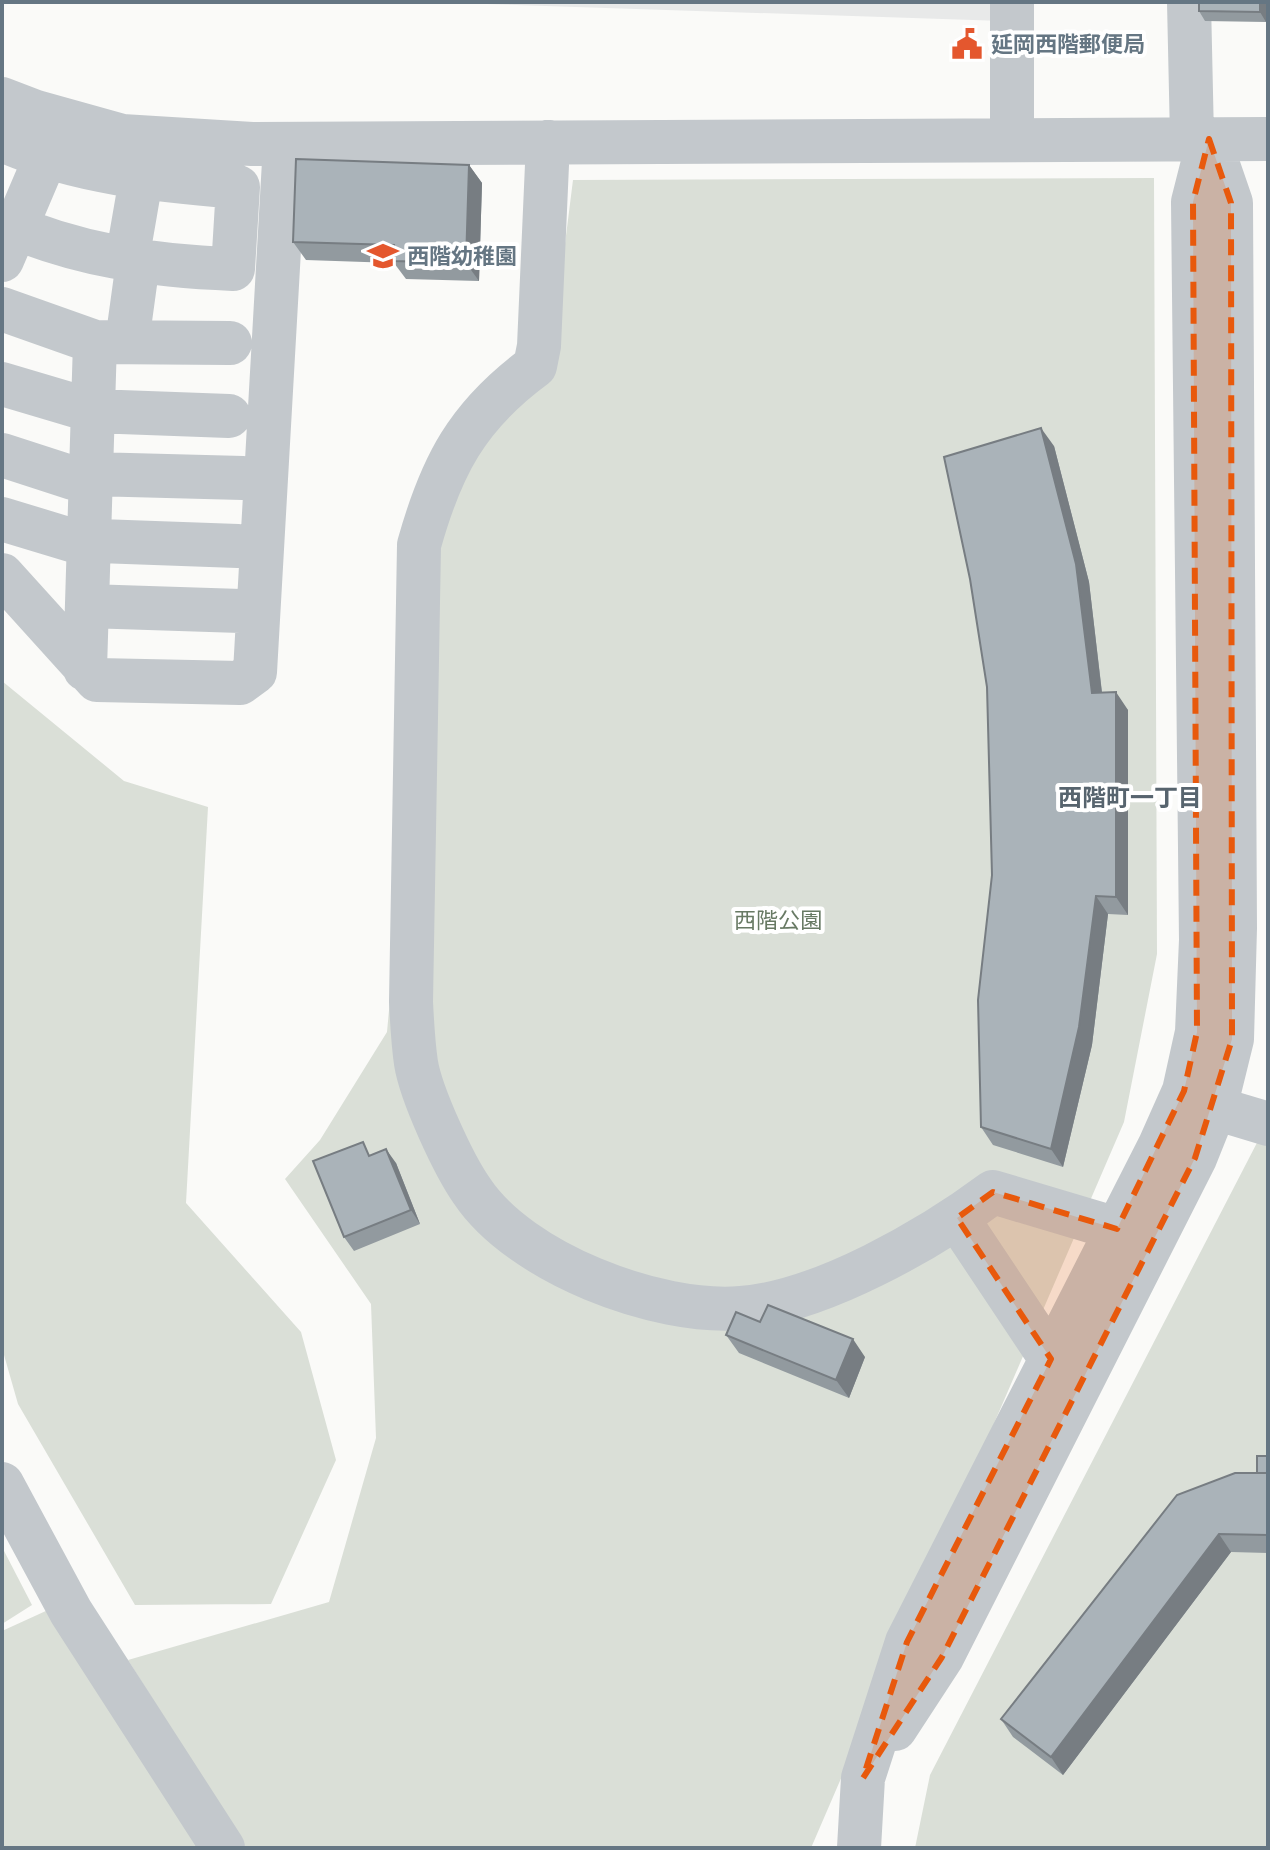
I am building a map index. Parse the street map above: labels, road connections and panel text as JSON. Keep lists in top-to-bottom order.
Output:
{
  "districts": ["西階町一丁目"],
  "parks": ["西階公園"],
  "places": {
    "public building": ["延岡西階郵便局"],
    "school or university": ["西階幼稚園"]
  }
}
